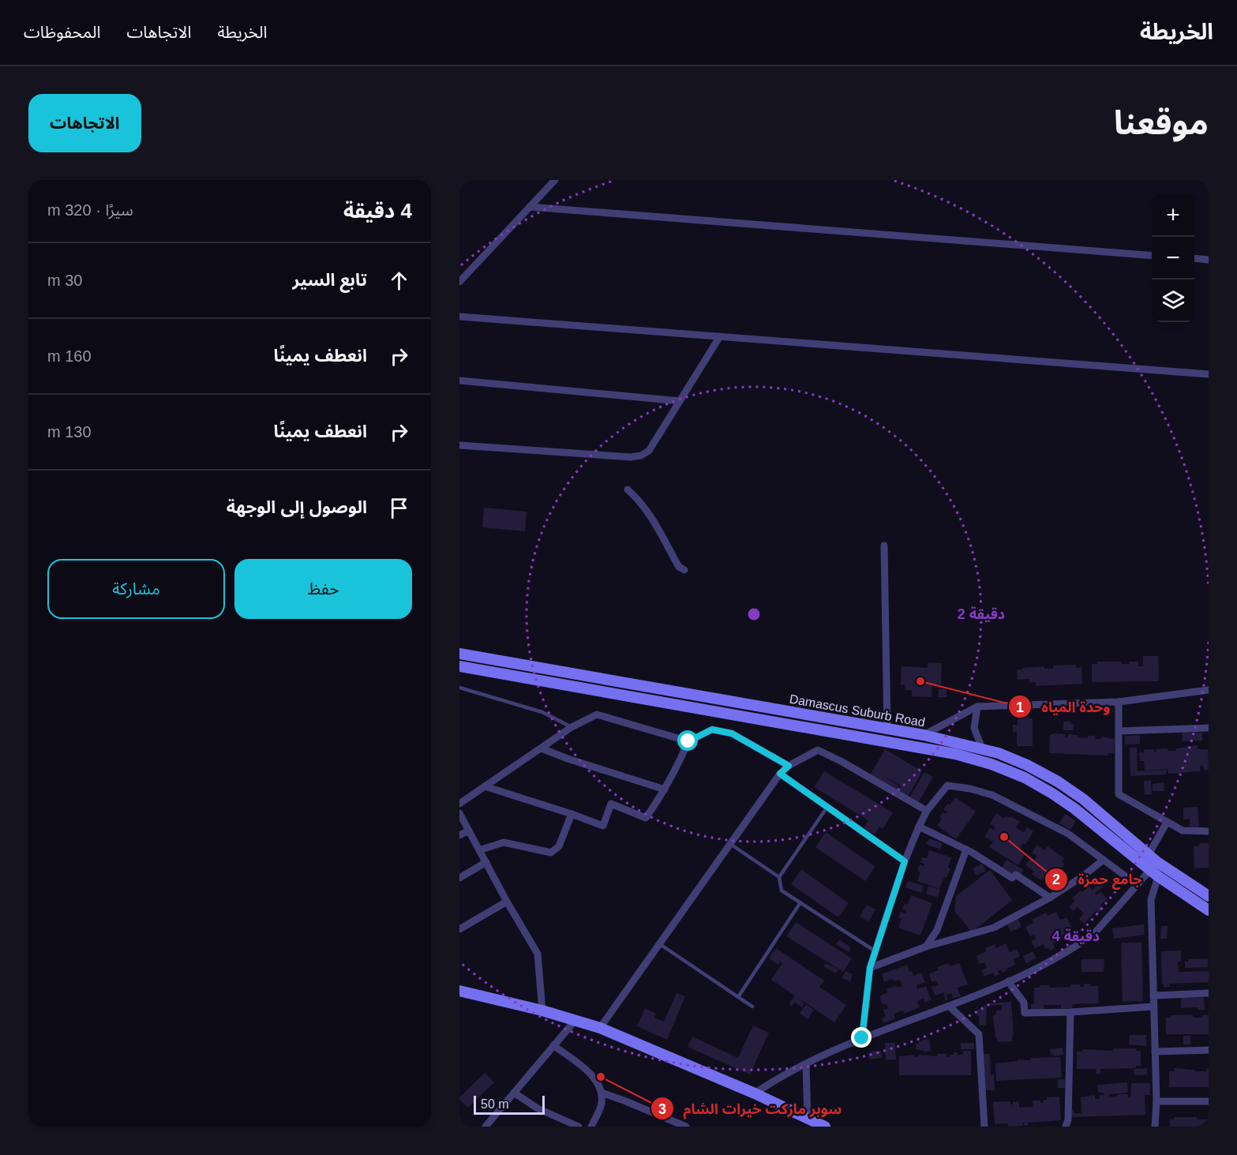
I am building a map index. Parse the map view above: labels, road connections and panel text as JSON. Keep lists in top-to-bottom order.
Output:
{
  "streets": {
    "main road": ["Damascus Suburb Road"]
  },
  "places": ["وحدة المياه", "جامع حمزة", "سوبر ماركت خيرات الشام"],
  "scale_bar": "50 m",
  "page": {
    "header": "الخريطة",
    "nav": ["الخريطة", "الاتجاهات", "المحفوظات"],
    "title": "موقعنا",
    "buttons": [
      "الاتجاهات",
      ["حفظ", "مشاركة"]
    ],
    "heading": ["4 دقيقة", "سيرًا · 320 m"],
    "map_buttons": ["+", "−"],
    "list": [
      ["تابع السير", "30 m"],
      ["انعطف يمينًا", "160 m"],
      ["انعطف يمينًا", "130 m"],
      "الوصول إلى الوجهة"
    ],
    "scale": "50 m"
  },
  "rings": ["2 دقيقة", "4 دقيقة"]
}
